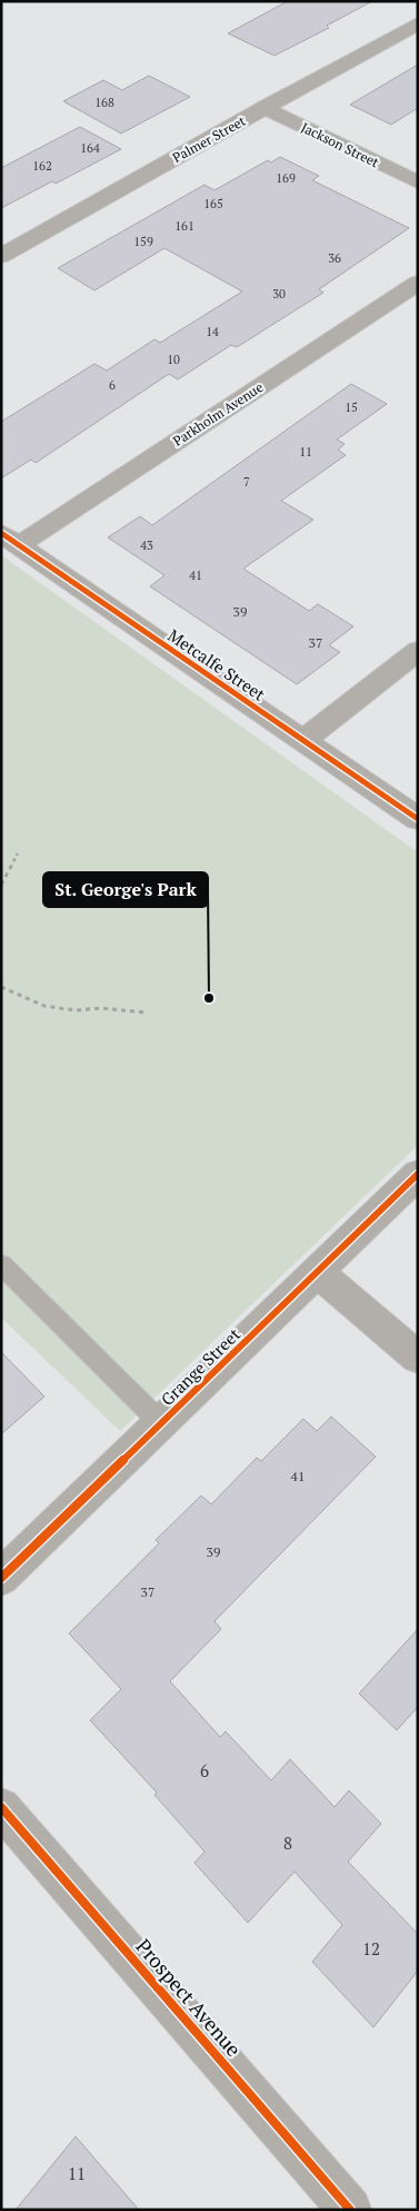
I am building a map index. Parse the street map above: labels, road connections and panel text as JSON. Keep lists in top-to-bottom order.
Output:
{
  "streets": {
    "street": [
      "Palmer Street",
      "Jackson Street",
      "Parkholm Avenue",
      "Metcalfe Street",
      "Grange Street",
      "Prospect Avenue"
    ]
  },
  "crossings": [
    ["Palmer Street", "Jackson Street"],
    ["Parkholm Avenue", "Metcalfe Street"]
  ],
  "places": ["St. George's Park"],
  "house_numbers": [
    "168",
    "164",
    "162",
    "169",
    "165",
    "161",
    "159",
    "36",
    "30",
    "14",
    "10",
    "6",
    "15",
    "11",
    "7",
    "43",
    "41",
    "39",
    "37",
    "41",
    "39",
    "37",
    "6",
    "8",
    "12",
    "11"
  ]
}
